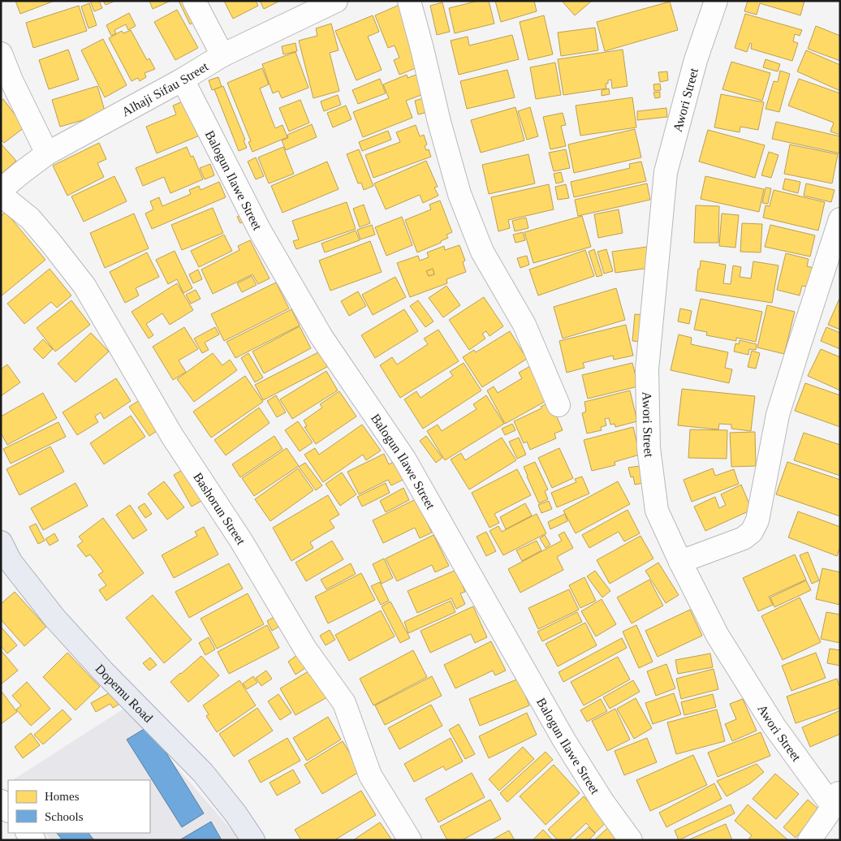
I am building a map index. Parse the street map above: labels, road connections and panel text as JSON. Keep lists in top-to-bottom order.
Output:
{
  "streets": {
    "main road": ["Dopemu Road"],
    "street": [
      "Alhaji Sifau Street",
      "Awori Street",
      "Balogun Ilawe Street",
      "Bashorun Street"
    ]
  },
  "crossings": [
    ["Alhaji Sifau Street", "Balogun Ilawe Street"]
  ],
  "legend": ["Homes", "Schools"]
}
